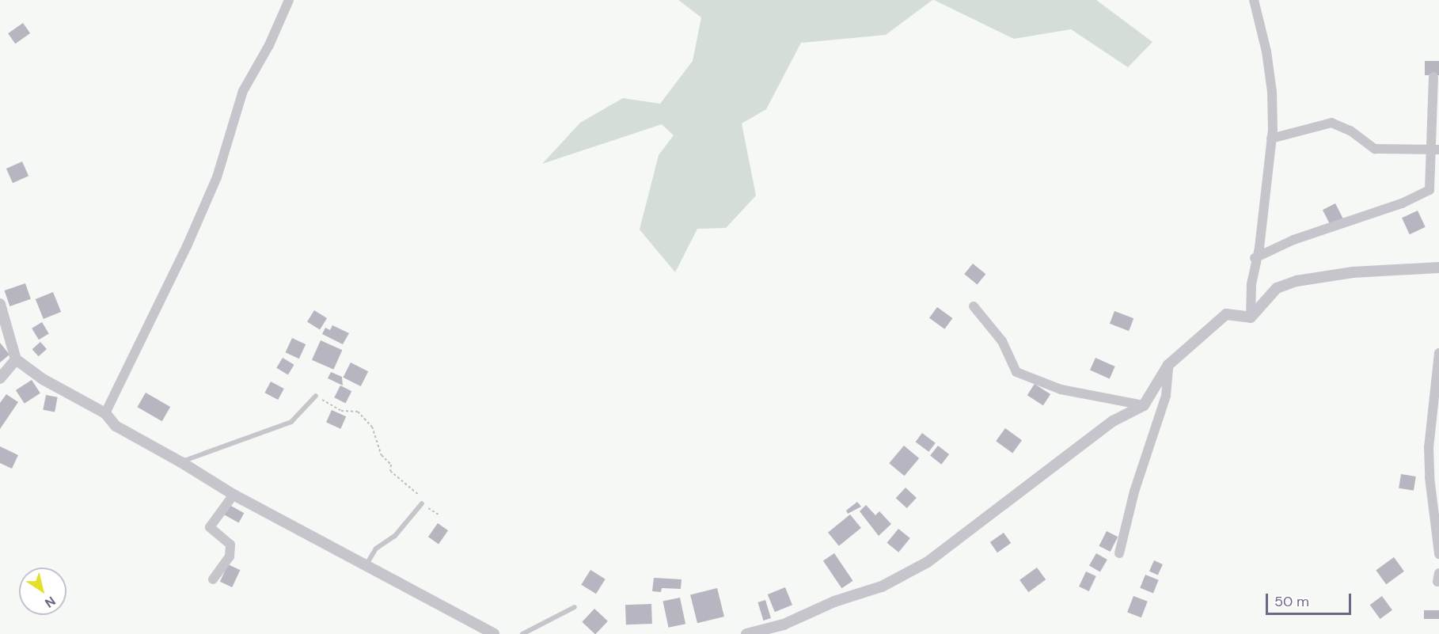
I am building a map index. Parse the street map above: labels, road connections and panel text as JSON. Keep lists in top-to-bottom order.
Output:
{
  "scale_bar": "50 m",
  "north": "bottom right"
}
